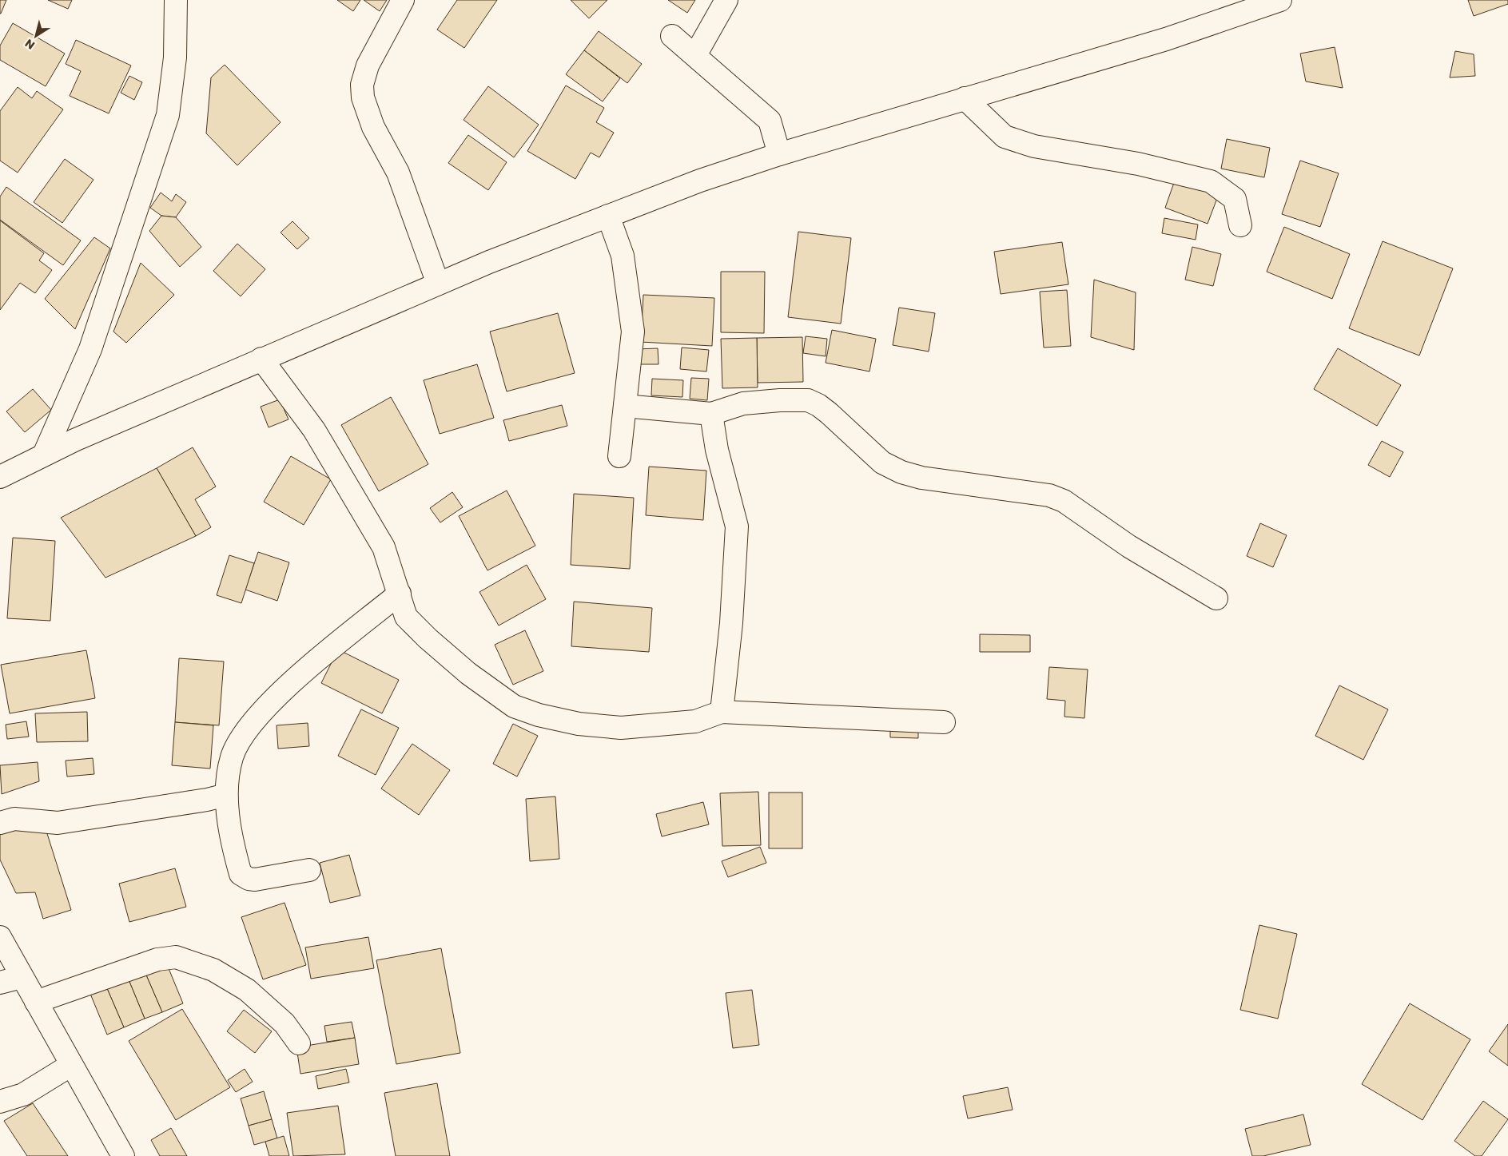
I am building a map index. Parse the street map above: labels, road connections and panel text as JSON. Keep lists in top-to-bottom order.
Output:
{
  "north": "bottom left"
}
